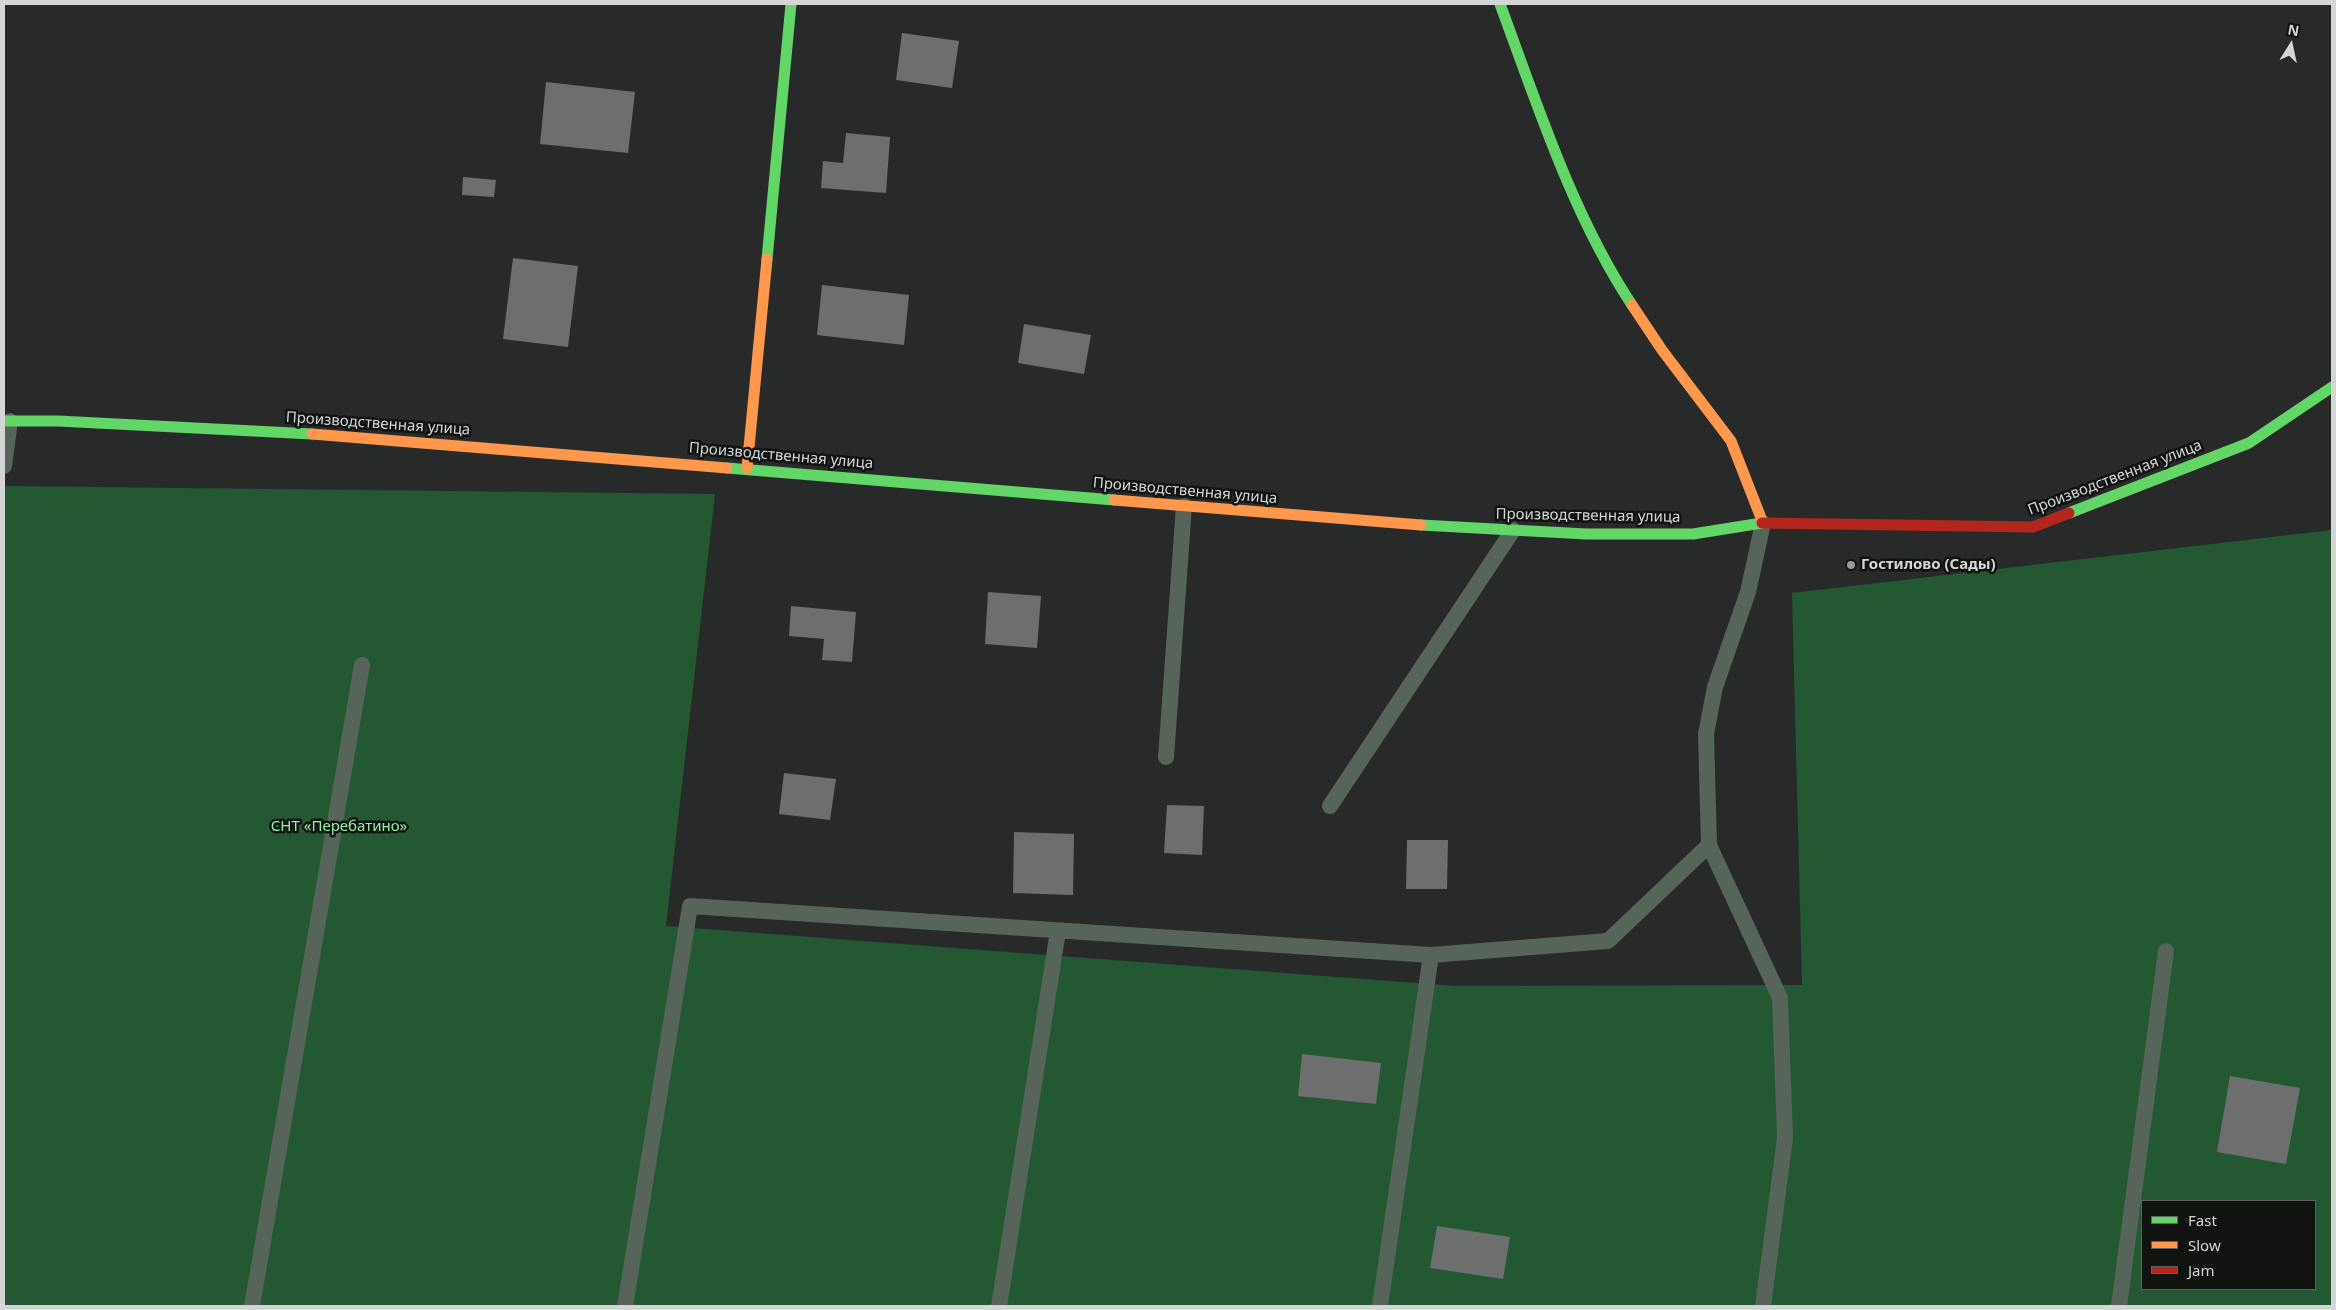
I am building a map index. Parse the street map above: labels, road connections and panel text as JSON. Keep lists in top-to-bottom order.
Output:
{
  "streets": {
    "street": ["Производственная улица"]
  },
  "parks": ["СНТ «Перебатино»"],
  "places": ["Гостилово (Сады)"],
  "legend": ["Fast", "Slow", "Jam"],
  "north": "top"
}
